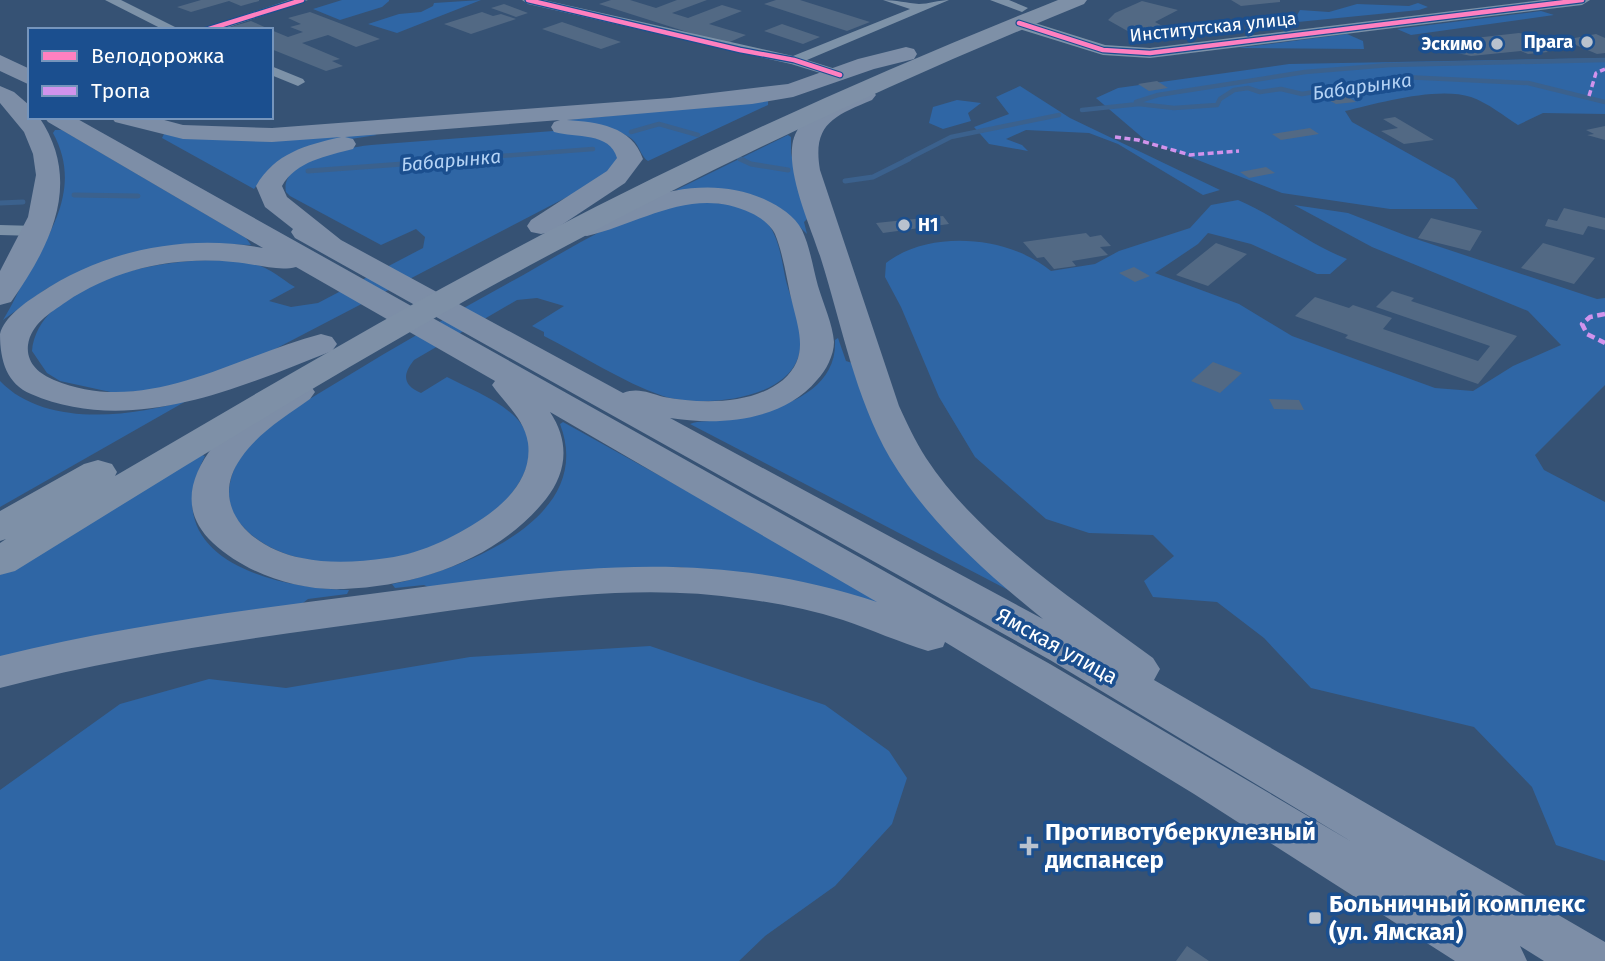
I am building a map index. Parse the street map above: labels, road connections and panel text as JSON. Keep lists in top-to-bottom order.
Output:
{
  "streets": {
    "street": ["Институтская улица"]
  },
  "water": ["Бабарынка"],
  "places": {
    "other": ["Прага", "Эскимо", "Н1"],
    "health": ["Противотуберкулезный диспансер"],
    "transit": ["Больничный комплекс (ул. Ямская)"]
  },
  "legend": ["Велодорожка", "Тропа"]
}
